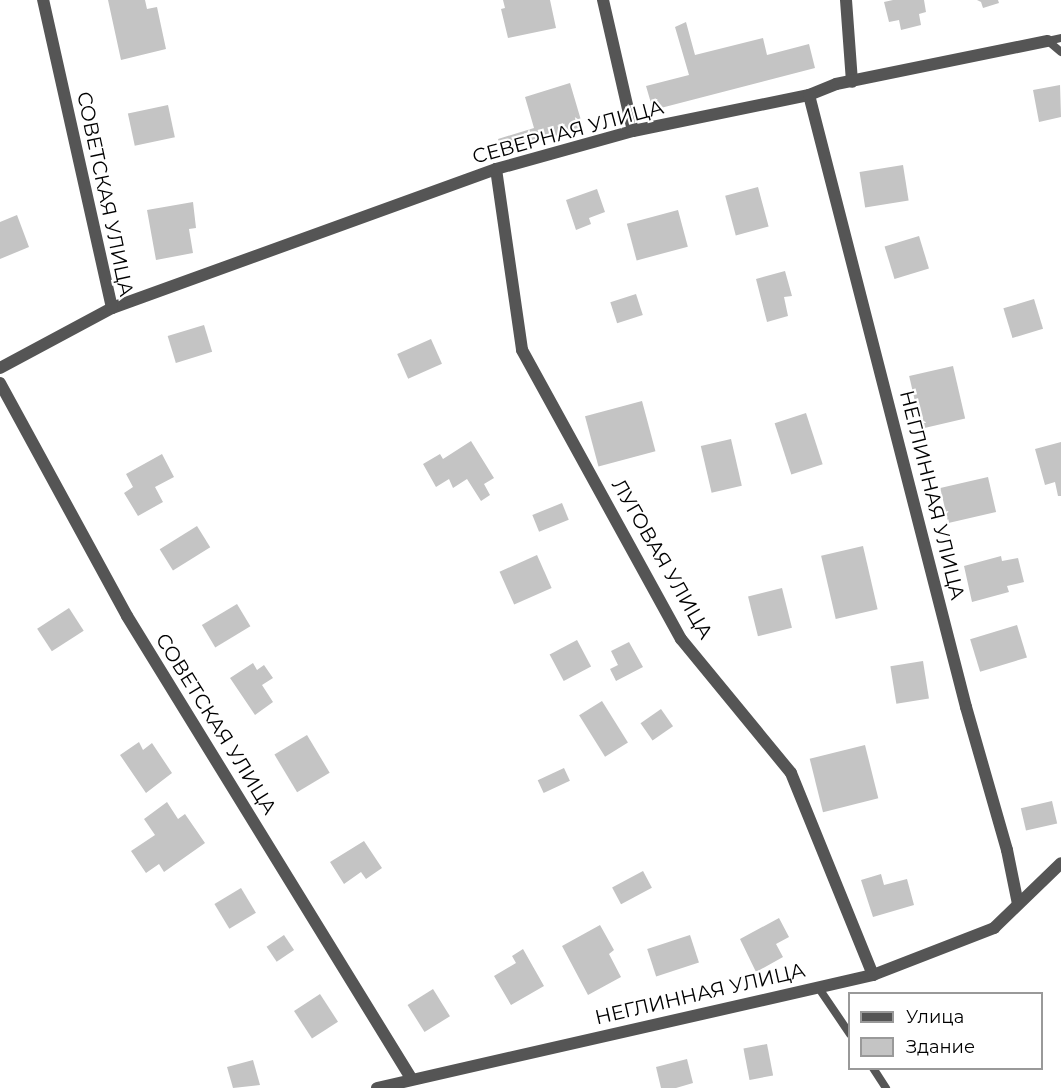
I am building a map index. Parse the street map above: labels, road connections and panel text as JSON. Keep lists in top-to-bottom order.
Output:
{
  "streets": {
    "street": [
      "СЕВЕРНАЯ УЛИЦА",
      "СОВЕТСКАЯ УЛИЦА",
      "НЕГЛИННАЯ УЛИЦА",
      "ЛУГОВАЯ УЛИЦА"
    ]
  },
  "crossings": [
    ["СЕВЕРНАЯ УЛИЦА", "СОВЕТСКАЯ УЛИЦА"],
    ["СЕВЕРНАЯ УЛИЦА", "НЕГЛИННАЯ УЛИЦА"],
    ["СЕВЕРНАЯ УЛИЦА", "ЛУГОВАЯ УЛИЦА"],
    ["СОВЕТСКАЯ УЛИЦА", "НЕГЛИННАЯ УЛИЦА"],
    ["НЕГЛИННАЯ УЛИЦА", "ЛУГОВАЯ УЛИЦА"]
  ],
  "legend": ["Улица", "Здание"]
}
